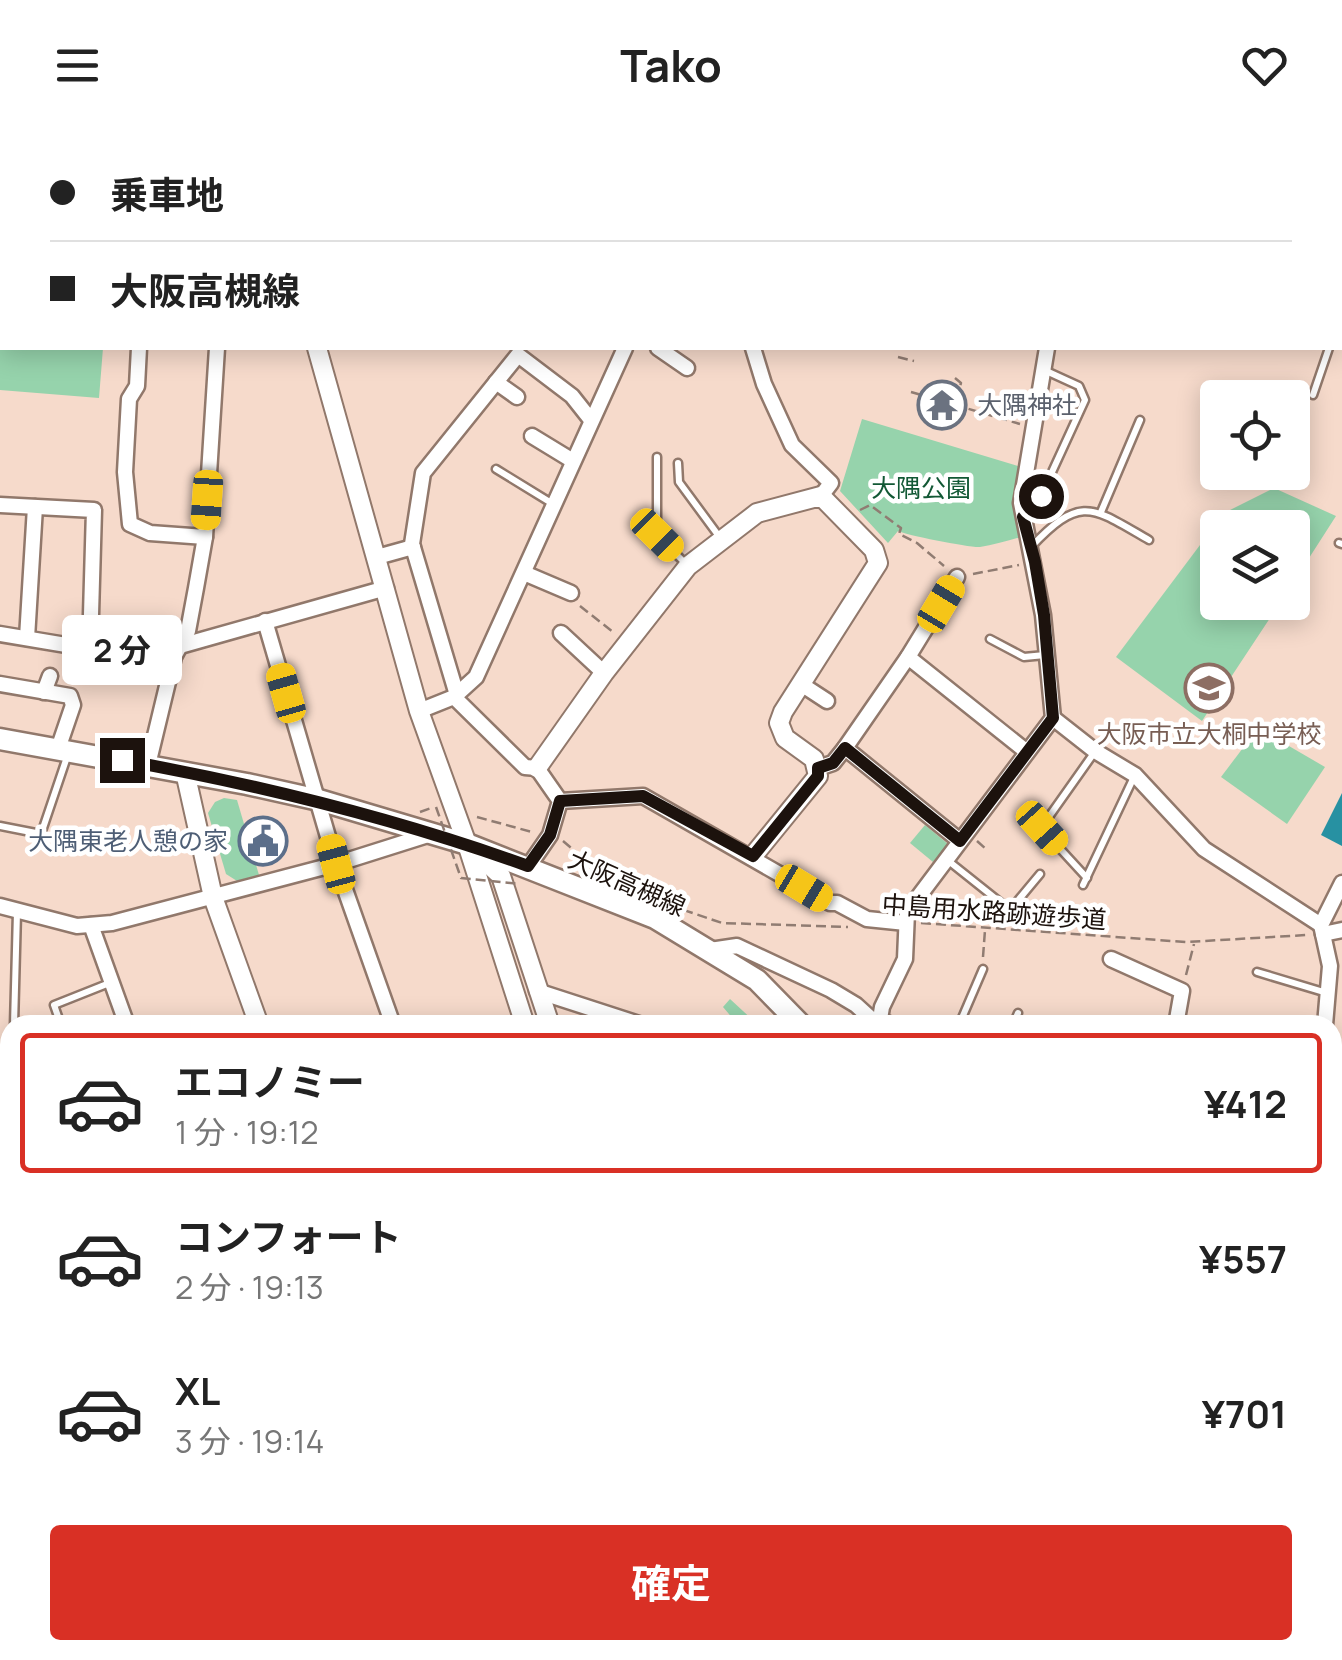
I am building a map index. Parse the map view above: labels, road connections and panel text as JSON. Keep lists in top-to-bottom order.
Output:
{
  "streets": {
    "main road": ["大阪高槻線"],
    "path": ["中島用水路跡遊歩道"]
  },
  "parks": ["大隅公園"],
  "places": {
    "temple": ["大隅神社"],
    "school or university": ["大阪市立大桐中学校"],
    "public building": ["大隅東老人憩の家"]
  },
  "page": {
    "header": "Tako",
    "banner": ["乗車地", "大阪高槻線"],
    "bubble": "2 分",
    "list": [
      {
        "name": "エコノミー",
        "note": "1 分 · 19:12",
        "value": "¥412"
      },
      {
        "name": "コンフォート",
        "note": "2 分 · 19:13",
        "value": "¥557"
      },
      {
        "name": "XL",
        "note": "3 分 · 19:14",
        "value": "¥701"
      }
    ],
    "buttons": "確定"
  }
}
